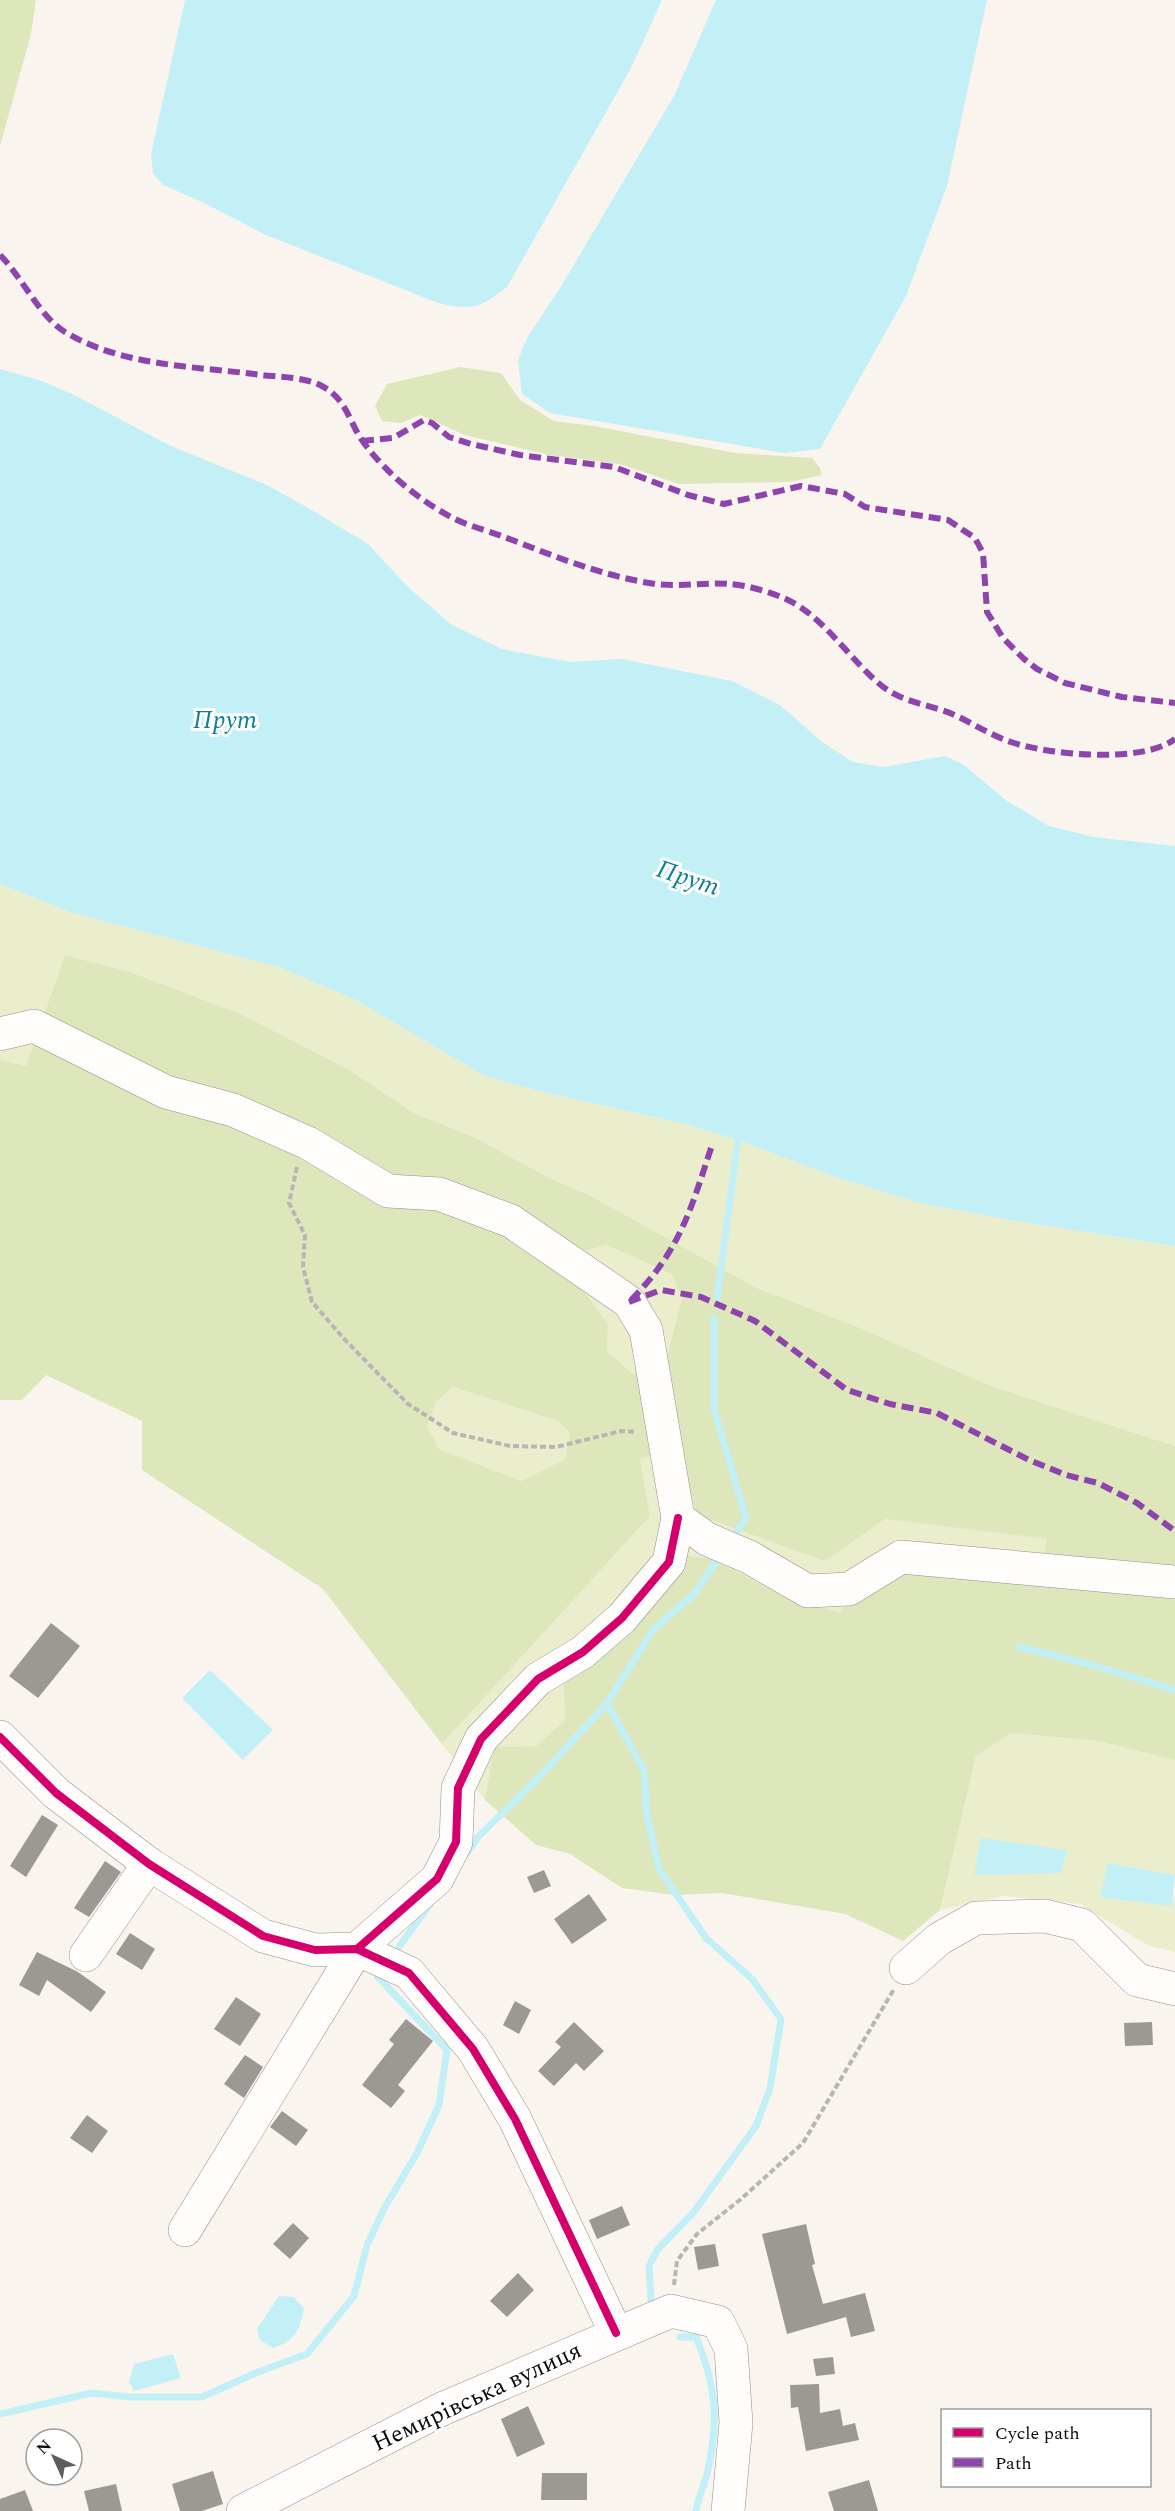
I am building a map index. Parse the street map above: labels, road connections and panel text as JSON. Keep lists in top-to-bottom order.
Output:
{
  "streets": {
    "street": ["Немирівська вулиця"]
  },
  "water": ["Прут"],
  "legend": ["Cycle path", "Path"],
  "north": "top left"
}
